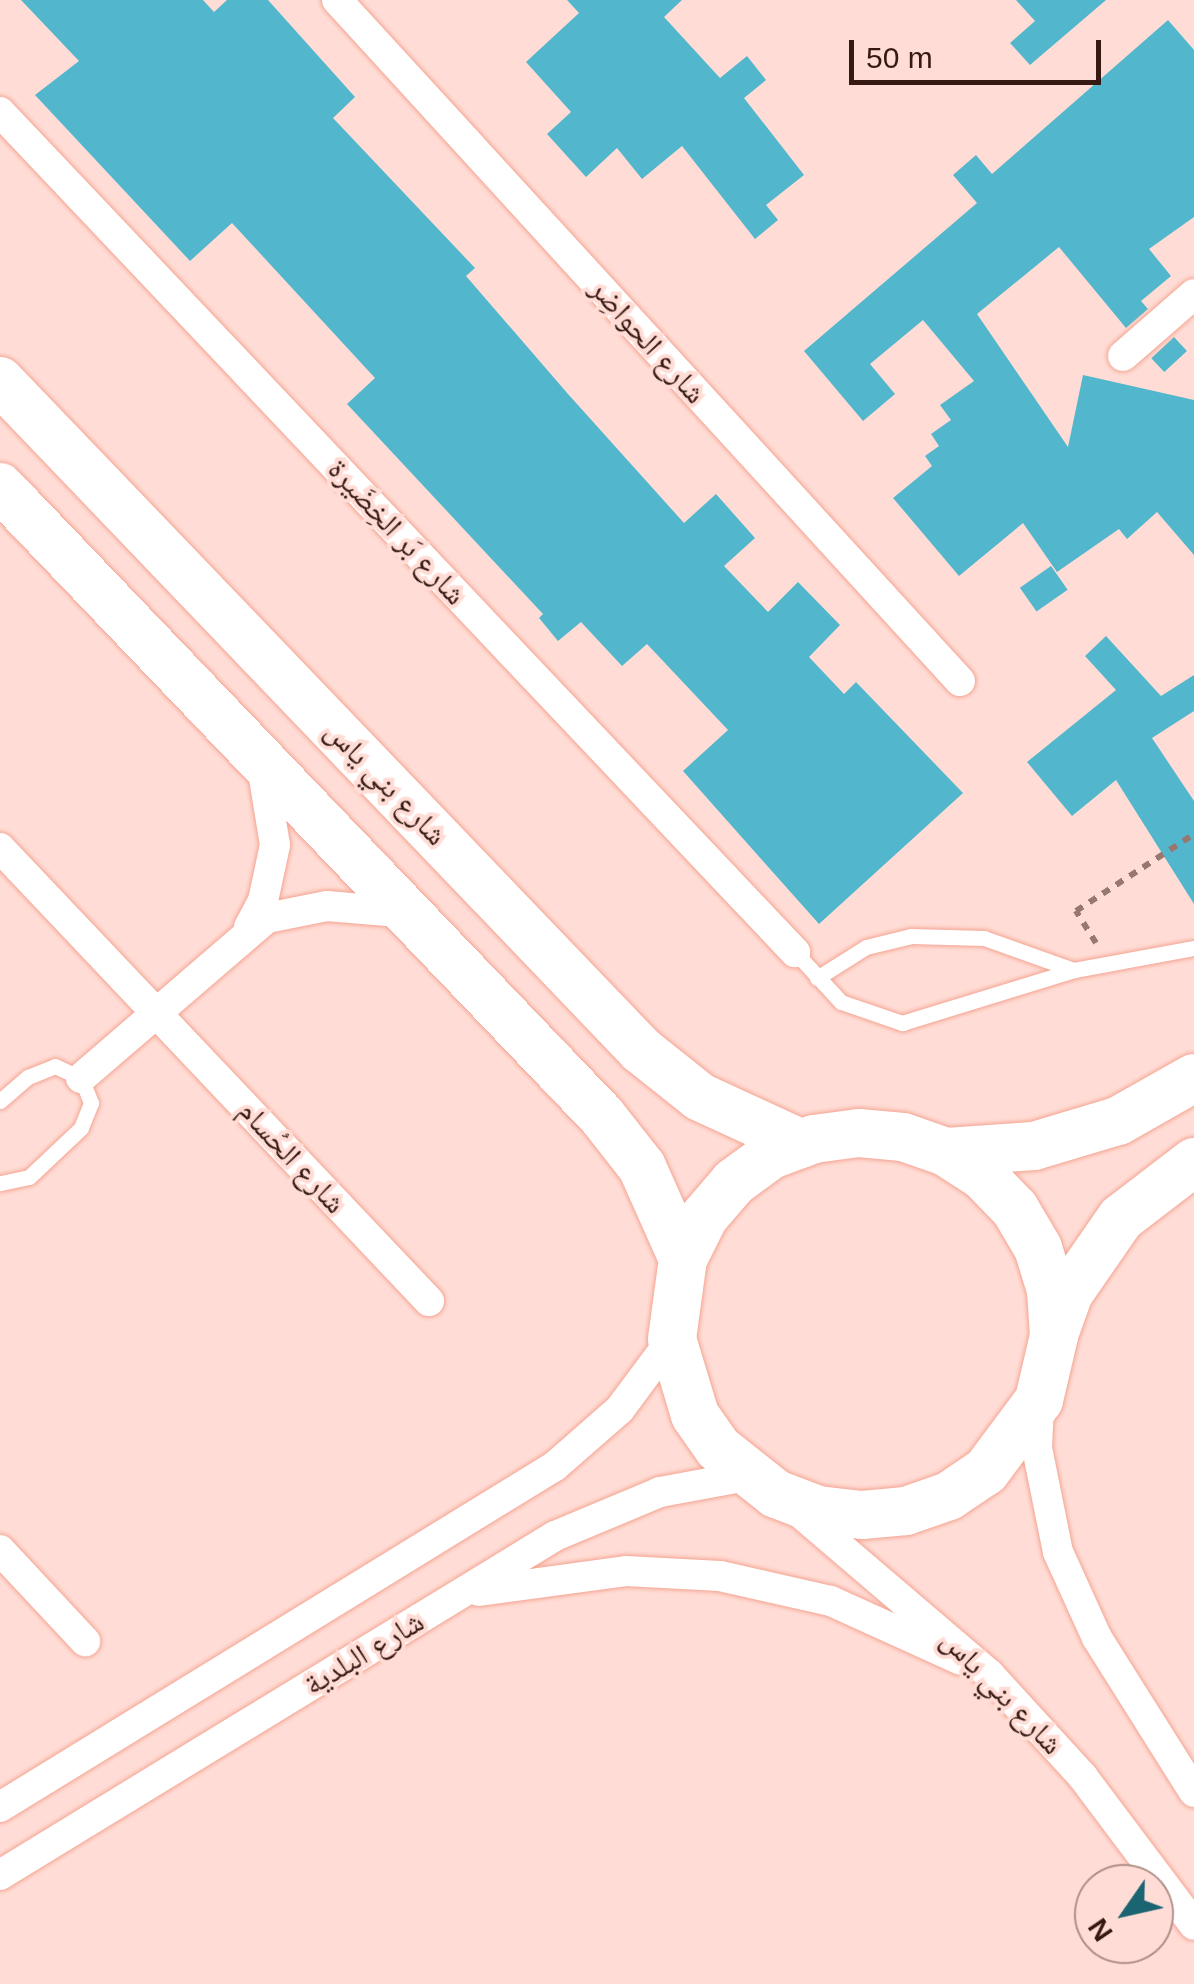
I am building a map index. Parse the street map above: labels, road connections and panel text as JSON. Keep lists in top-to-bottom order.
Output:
{
  "streets": {
    "main road": ["شارع بني ياس"],
    "street": [
      "شارع الحواضِر",
      "شارع بَر الخِضَيرة",
      "شارع الحُسام",
      "شارع البلدية"
    ]
  },
  "crossings": [
    ["شارع بني ياس", "شارع البلدية"]
  ],
  "scale_bar": "50 m",
  "north": "bottom left"
}
